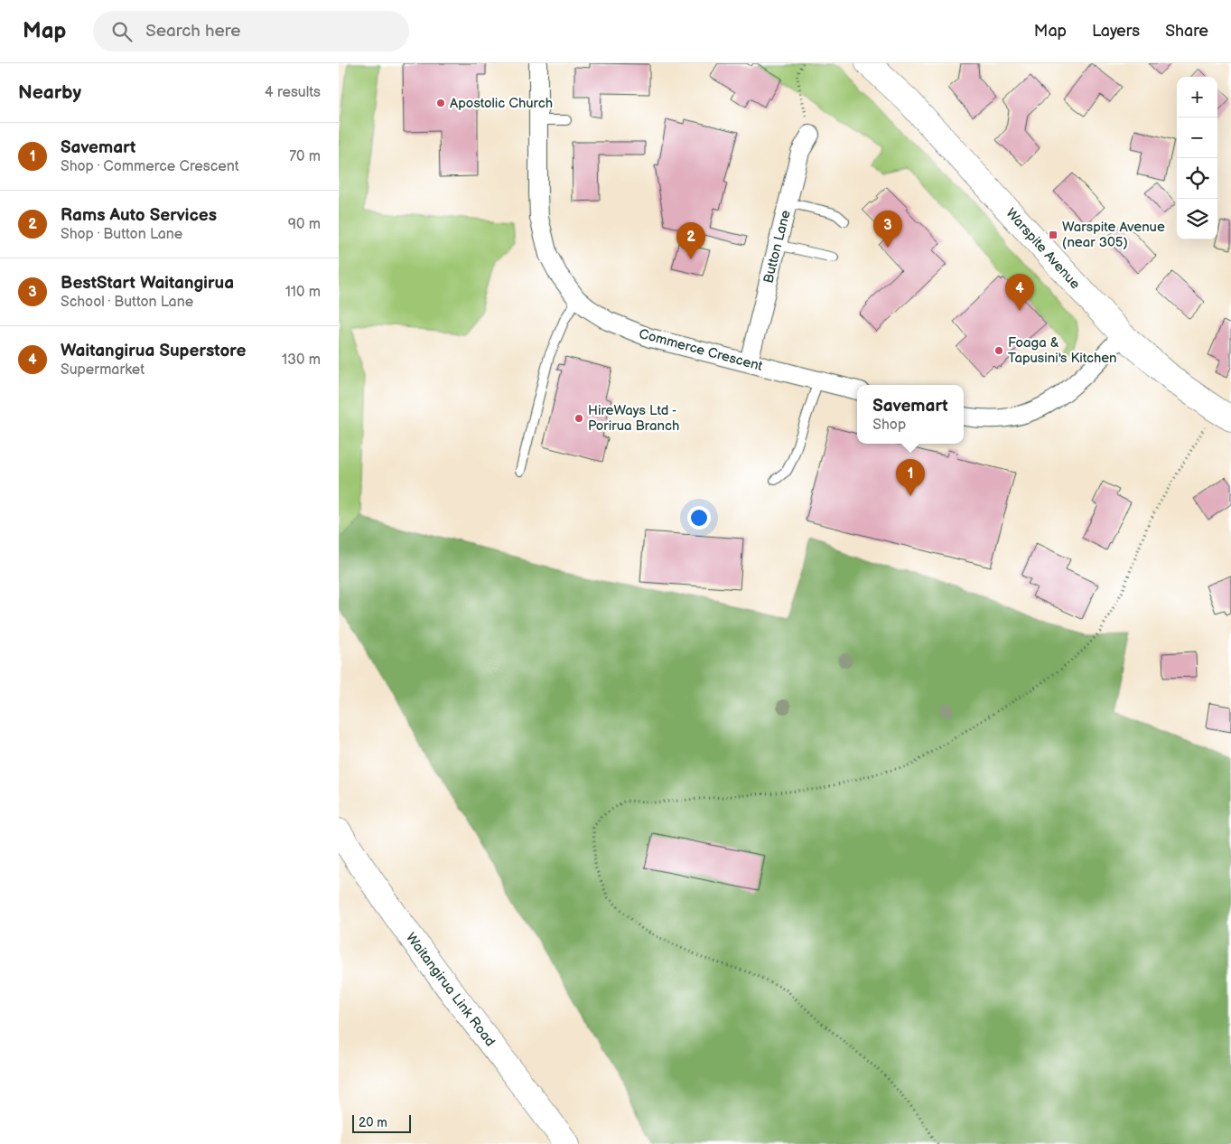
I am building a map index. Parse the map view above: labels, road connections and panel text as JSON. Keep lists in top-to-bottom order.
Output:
{
  "streets": {
    "main road": ["Warspite Avenue", "Waitangirua Link Road"],
    "street": ["Button Lane", "Commerce Crescent"]
  },
  "crossings": [
    ["Button Lane", "Commerce Crescent"]
  ],
  "places": {
    "other": ["Apostolic Church", "Foaga & Tapusini's Kitchen", "HireWays Ltd - Porirua Branch"],
    "transit": ["Warspite Avenue (near 305)"]
  },
  "scale_bar": "20 m",
  "page": {
    "header": "Map",
    "search": "Search here",
    "nav": ["Map", "Layers", "Share"],
    "heading": ["Nearby", "4 results"],
    "map_buttons": ["+", "−"],
    "list": [
      {
        "mark": "1",
        "name": "Savemart",
        "note": "Shop · Commerce Crescent",
        "value": "70 m"
      },
      {
        "mark": "2",
        "name": "Rams Auto Services",
        "note": "Shop · Button Lane",
        "value": "90 m"
      },
      {
        "mark": "3",
        "name": "BestStart Waitangirua",
        "note": "School · Button Lane",
        "value": "110 m"
      },
      {
        "mark": "4",
        "name": "Waitangirua Superstore",
        "note": "Supermarket",
        "value": "130 m"
      }
    ],
    "pins": [
      "3",
      "2",
      "4",
      "1"
    ],
    "popup": ["Savemart", "Shop"],
    "scale": "20 m"
  }
}
